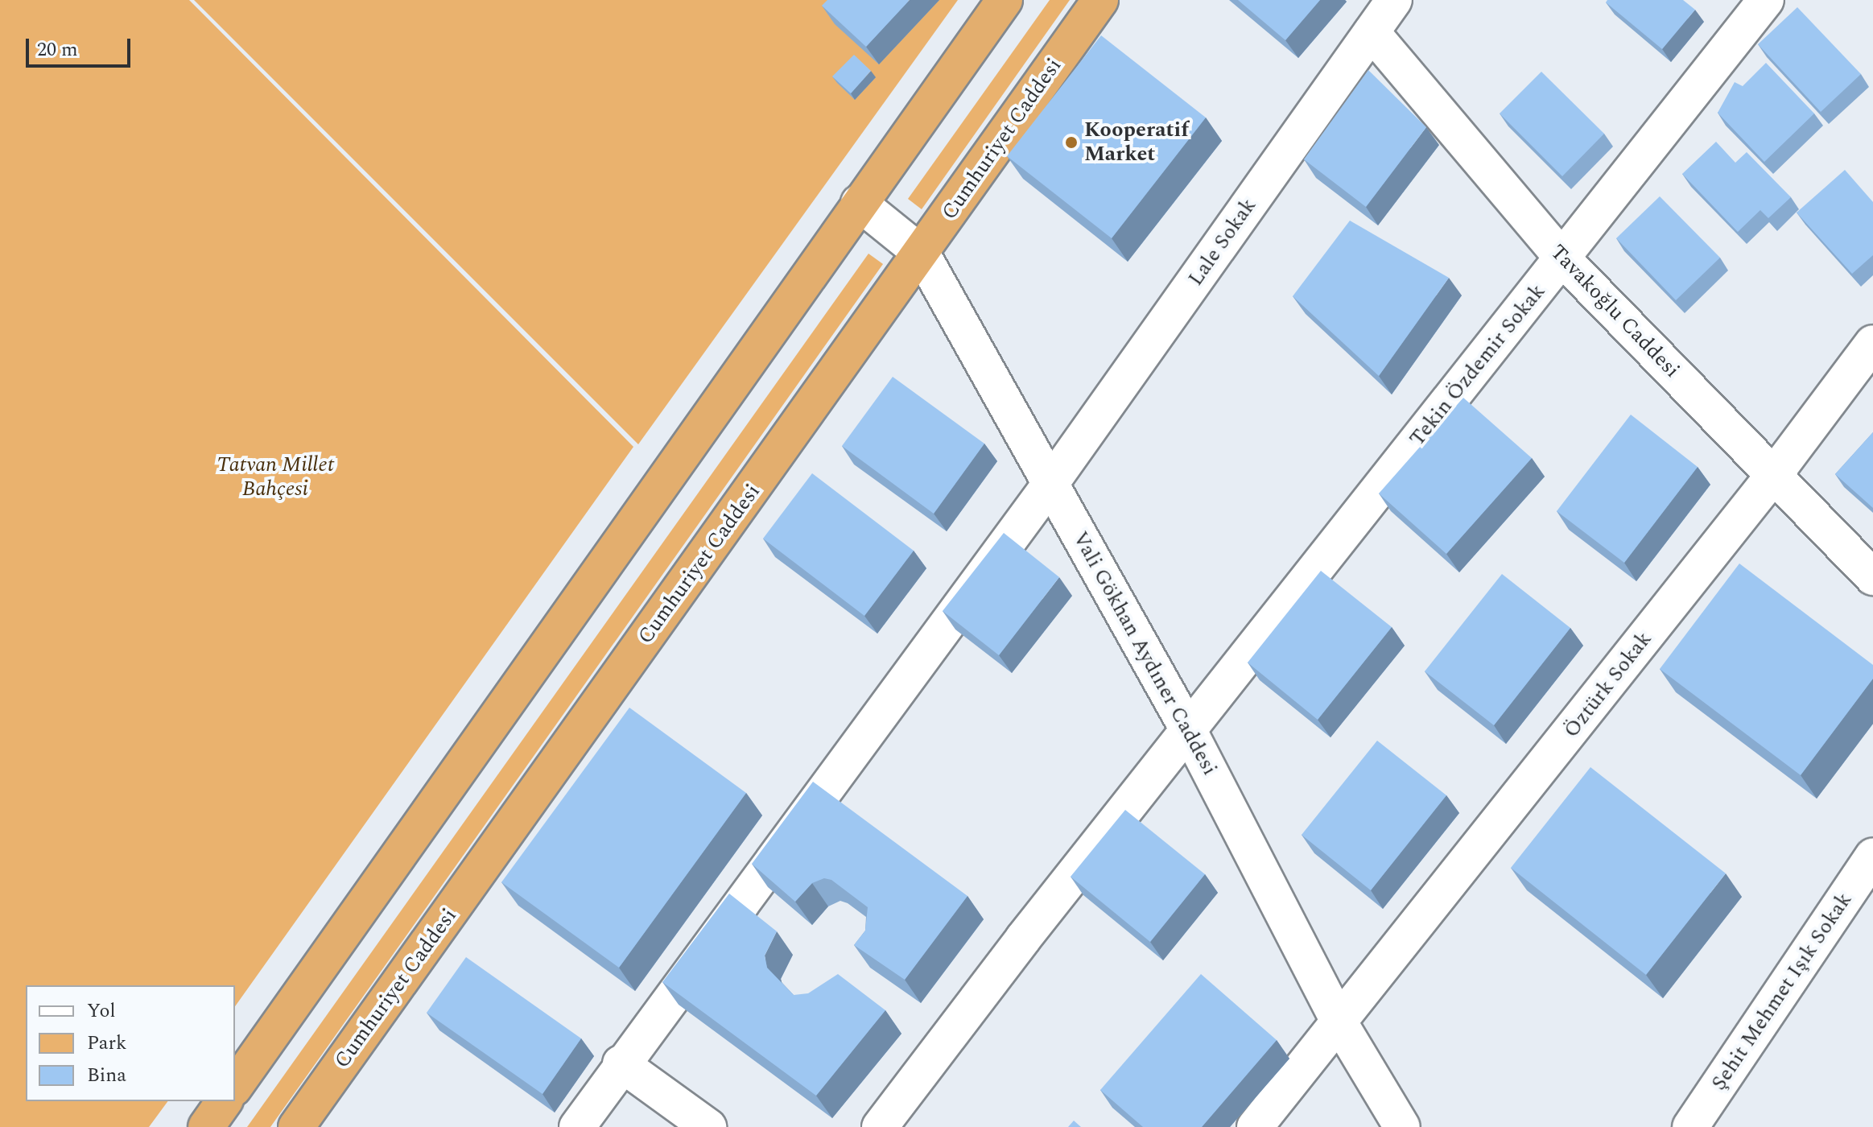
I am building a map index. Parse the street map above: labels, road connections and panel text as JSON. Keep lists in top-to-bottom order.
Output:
{
  "streets": {
    "highway": ["Cumhuriyet Caddesi"],
    "street": [
      "Lale Sokak",
      "Tavakoğlu Caddesi",
      "Tekin Özdemir Sokak",
      "Vali Gökhan Aydıner Caddesi",
      "Öztürk Sokak",
      "Şehit Mehmet Işık Sokak"
    ]
  },
  "crossings": [
    ["Cumhuriyet Caddesi", "Vali Gökhan Aydıner Caddesi"],
    ["Lale Sokak", "Tavakoğlu Caddesi"],
    ["Lale Sokak", "Vali Gökhan Aydıner Caddesi"],
    ["Tavakoğlu Caddesi", "Tekin Özdemir Sokak"],
    ["Tavakoğlu Caddesi", "Öztürk Sokak"],
    ["Tekin Özdemir Sokak", "Vali Gökhan Aydıner Caddesi"],
    ["Vali Gökhan Aydıner Caddesi", "Öztürk Sokak"]
  ],
  "parks": ["Tatvan Millet Bahçesi"],
  "places": ["Kooperatif Market"],
  "legend": ["Yol", "Park", "Bina"],
  "scale_bar": "20 m"
}
